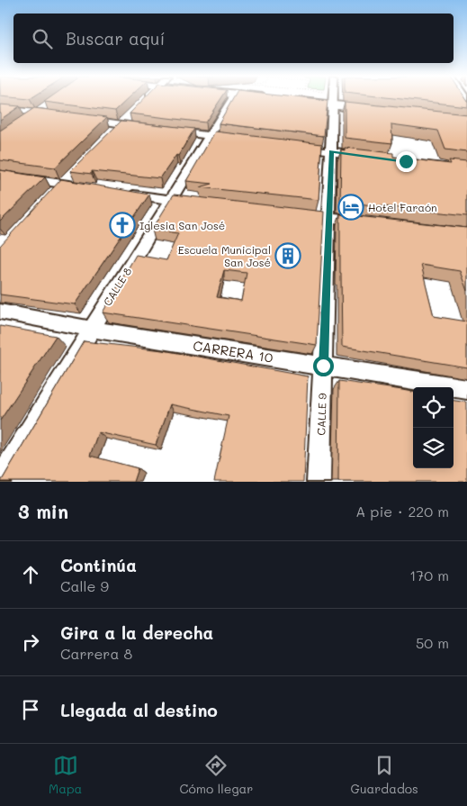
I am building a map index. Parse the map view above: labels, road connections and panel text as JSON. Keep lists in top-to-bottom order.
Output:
{
  "streets": {
    "street": ["CALLE 8", "CARRERA 10", "CALLE 9"]
  },
  "crossings": [
    ["CALLE 8", "CARRERA 10"],
    ["CARRERA 10", "CALLE 9"]
  ],
  "places": {
    "hotel": ["Hotel Faraón"],
    "church": ["Iglesia San José"],
    "building": ["Escuela Municipal San José"]
  },
  "page": {
    "search": "Buscar aquí",
    "heading": ["3 min", "A pie · 220 m"],
    "list": [
      ["Continúa", "Calle 9", "170 m"],
      ["Gira a la derecha", "Carrera 8", "50 m"],
      "Llegada al destino"
    ],
    "nav": ["Mapa", "Cómo llegar", "Guardados"]
  }
}
